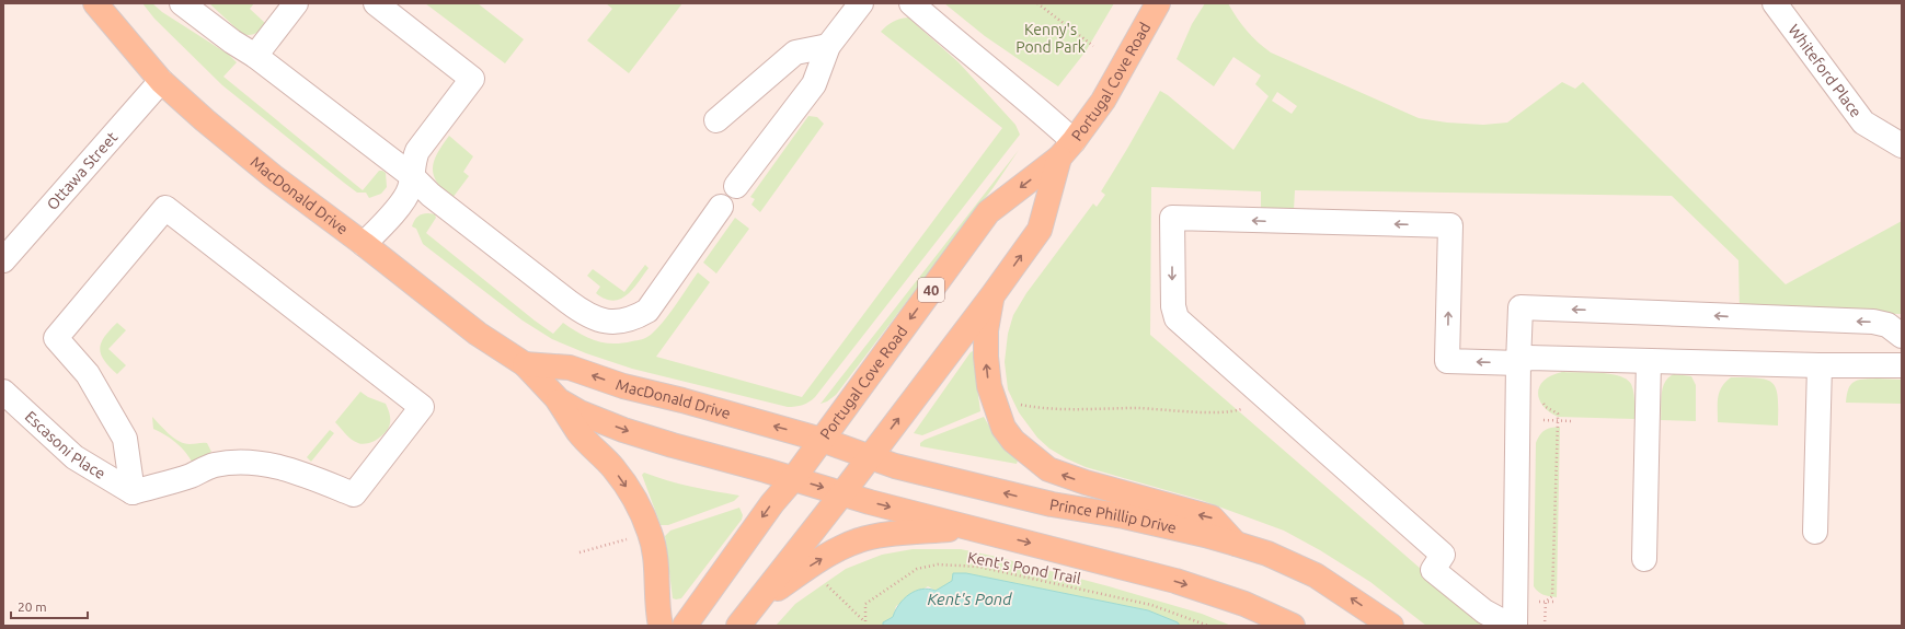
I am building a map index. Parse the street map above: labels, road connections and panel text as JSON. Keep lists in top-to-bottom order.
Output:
{
  "streets": {
    "main road": [
      "Portugal Cove Road",
      "MacDonald Drive",
      "40",
      "Prince Phillip Drive"
    ],
    "street": ["Whiteford Place", "Ottawa Street", "Escasoni Place"],
    "path": ["Kent's Pond Trail"]
  },
  "crossings": [
    ["Portugal Cove Road", "MacDonald Drive"],
    ["Portugal Cove Road", "Prince Phillip Drive"],
    ["Ottawa Street", "MacDonald Drive"],
    ["MacDonald Drive", "Prince Phillip Drive"]
  ],
  "water": ["Kent's Pond"],
  "parks": ["Kenny's Pond Park"],
  "scale_bar": "20 m"
}
